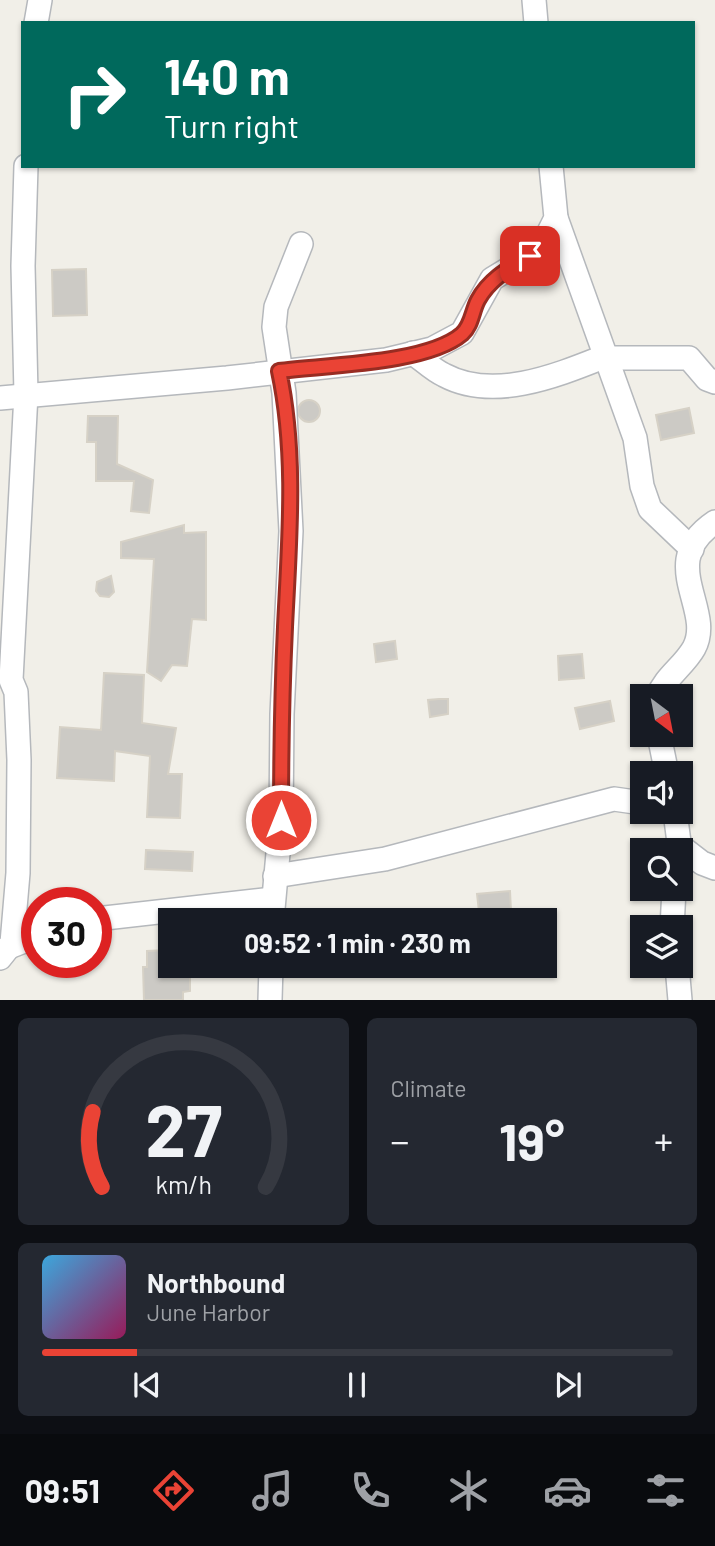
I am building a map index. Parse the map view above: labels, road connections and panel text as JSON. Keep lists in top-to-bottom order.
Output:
{
  "north": "bottom right",
  "page": {
    "turn": ["140 m", "Turn right"],
    "limit": "30",
    "trip": "09:52 · 1 min · 230 m",
    "tile": "Climate",
    "heat": ["−", "19°", "+"],
    "song": ["Northbound", "June Harbor"],
    "tabs": "09:51",
    "gauge": ["27", "km/h"]
  }
}
